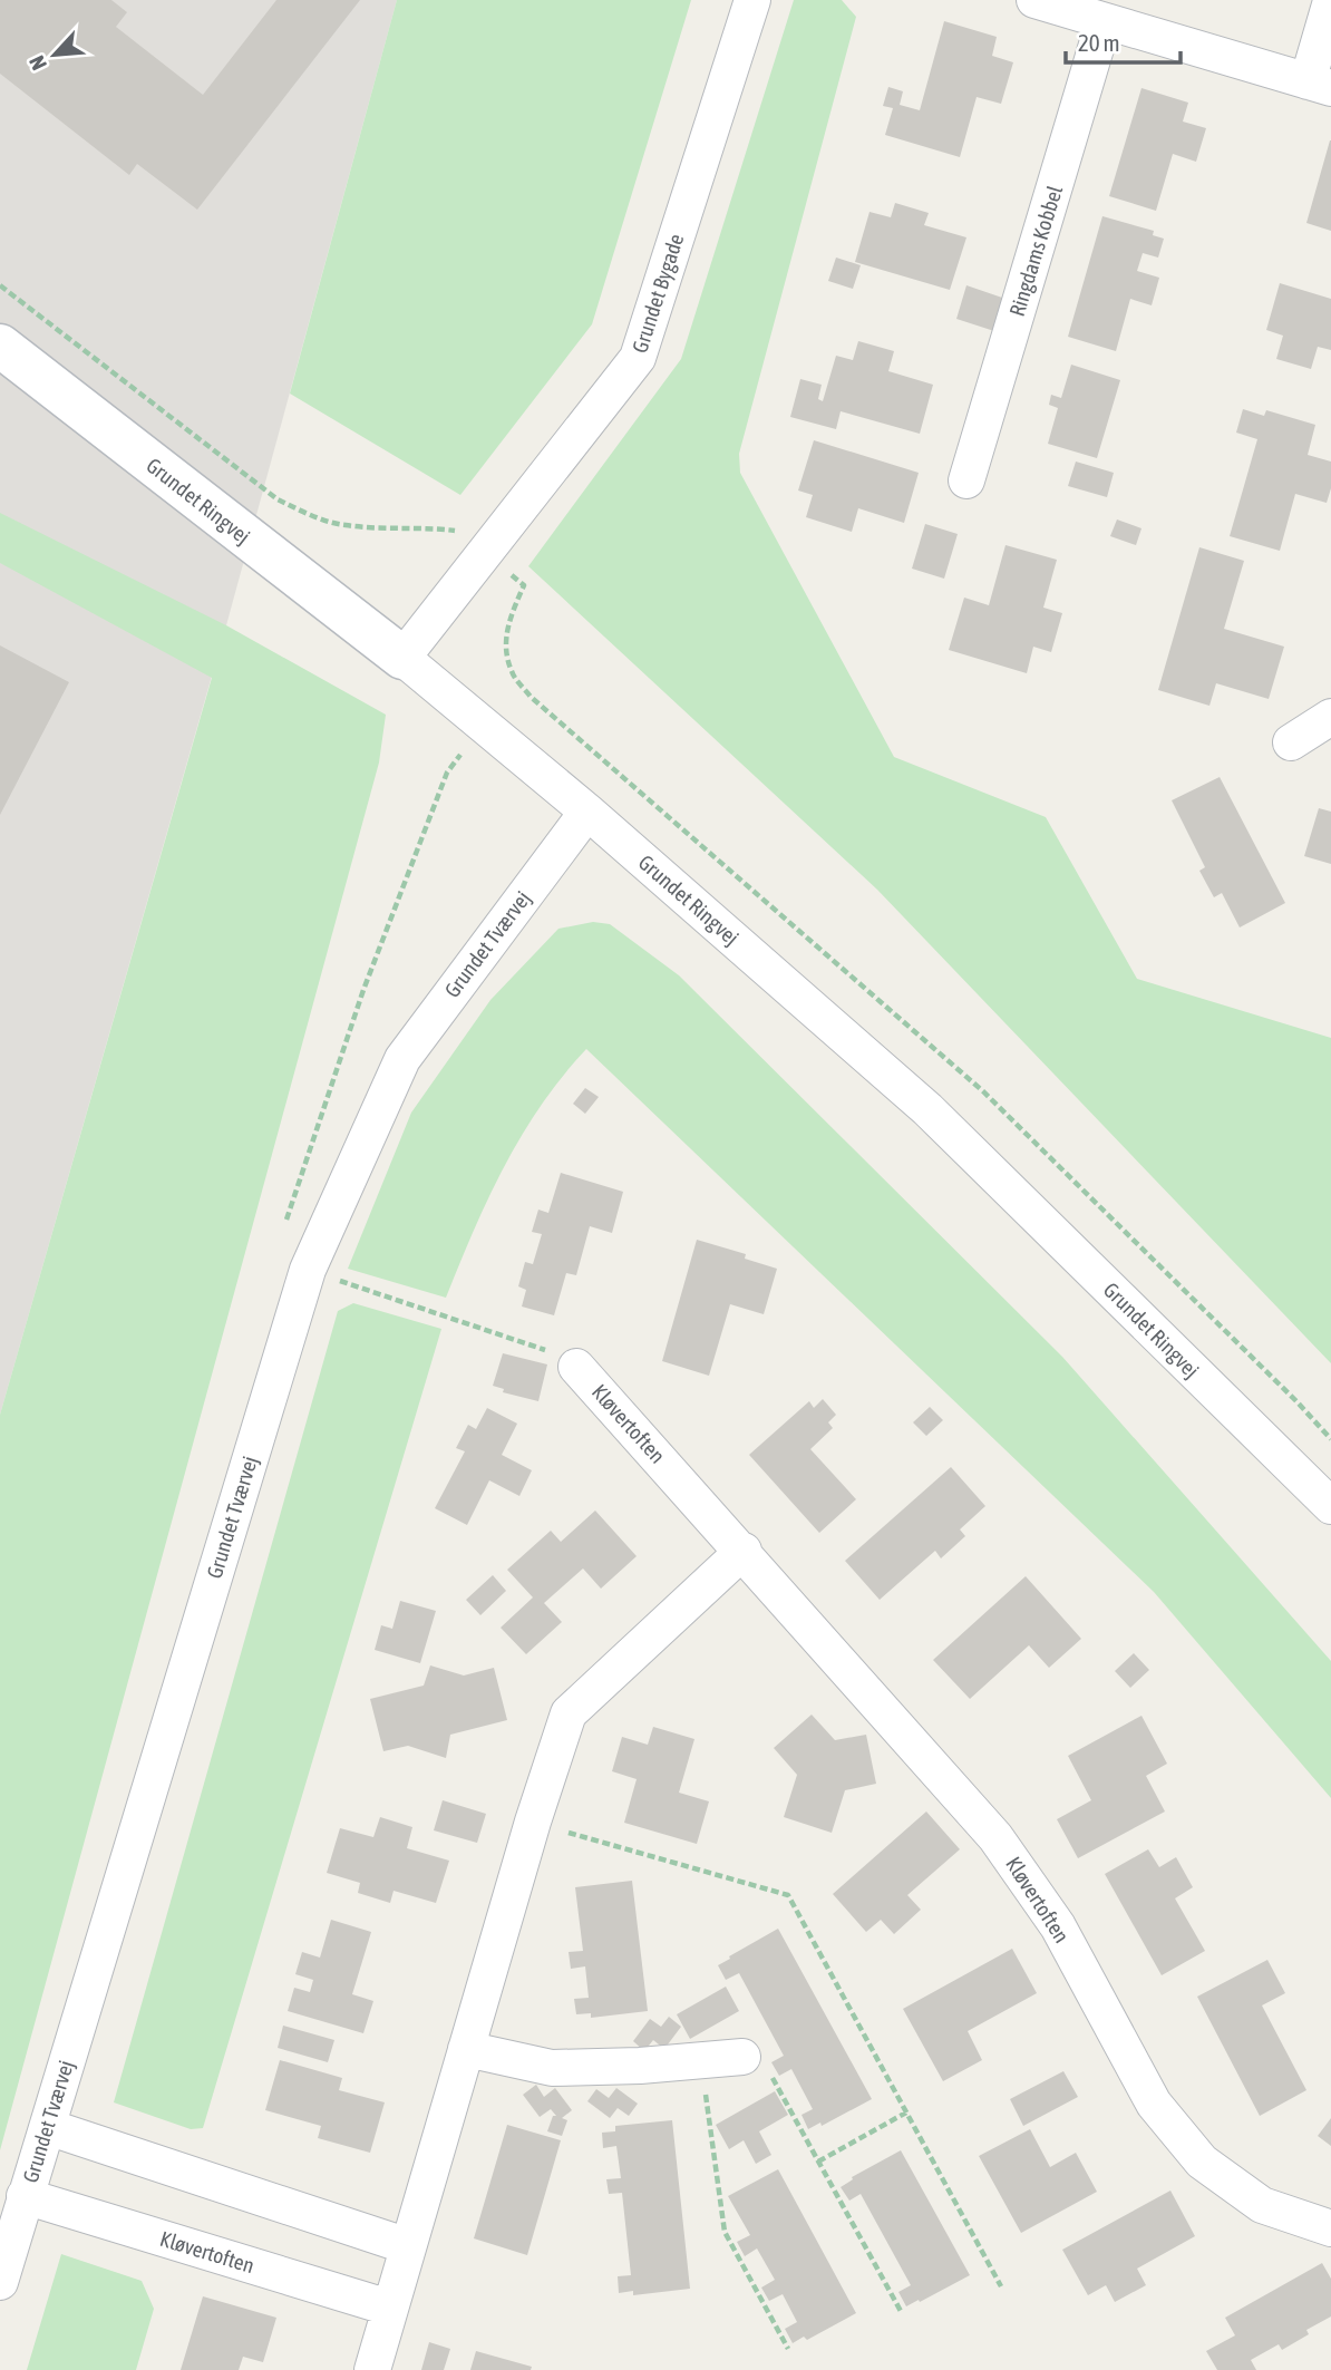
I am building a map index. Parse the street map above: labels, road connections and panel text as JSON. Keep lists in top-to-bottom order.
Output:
{
  "streets": {
    "street": [
      "Ringdams Kobbel",
      "Grundet Bygade",
      "Grundet Ringvej",
      "Grundet Tværvej",
      "Kløvertoften"
    ]
  },
  "crossings": [
    ["Grundet Bygade", "Grundet Ringvej"],
    ["Grundet Ringvej", "Grundet Tværvej"],
    ["Grundet Tværvej", "Kløvertoften"]
  ],
  "scale_bar": "20 m",
  "north": "bottom left"
}
